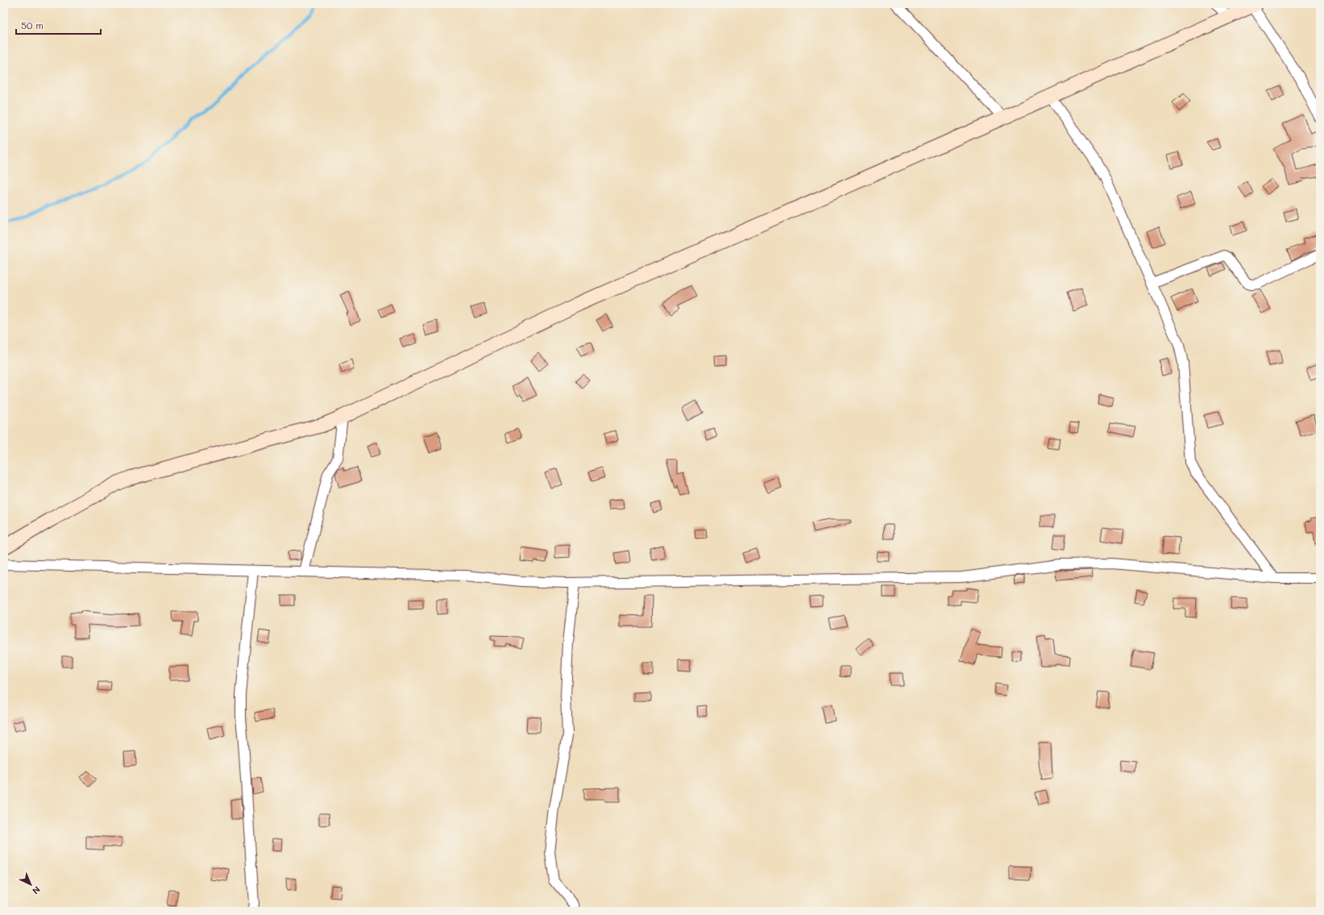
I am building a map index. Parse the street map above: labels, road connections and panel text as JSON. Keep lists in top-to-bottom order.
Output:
{
  "scale_bar": "50 m",
  "north": "bottom right"
}
